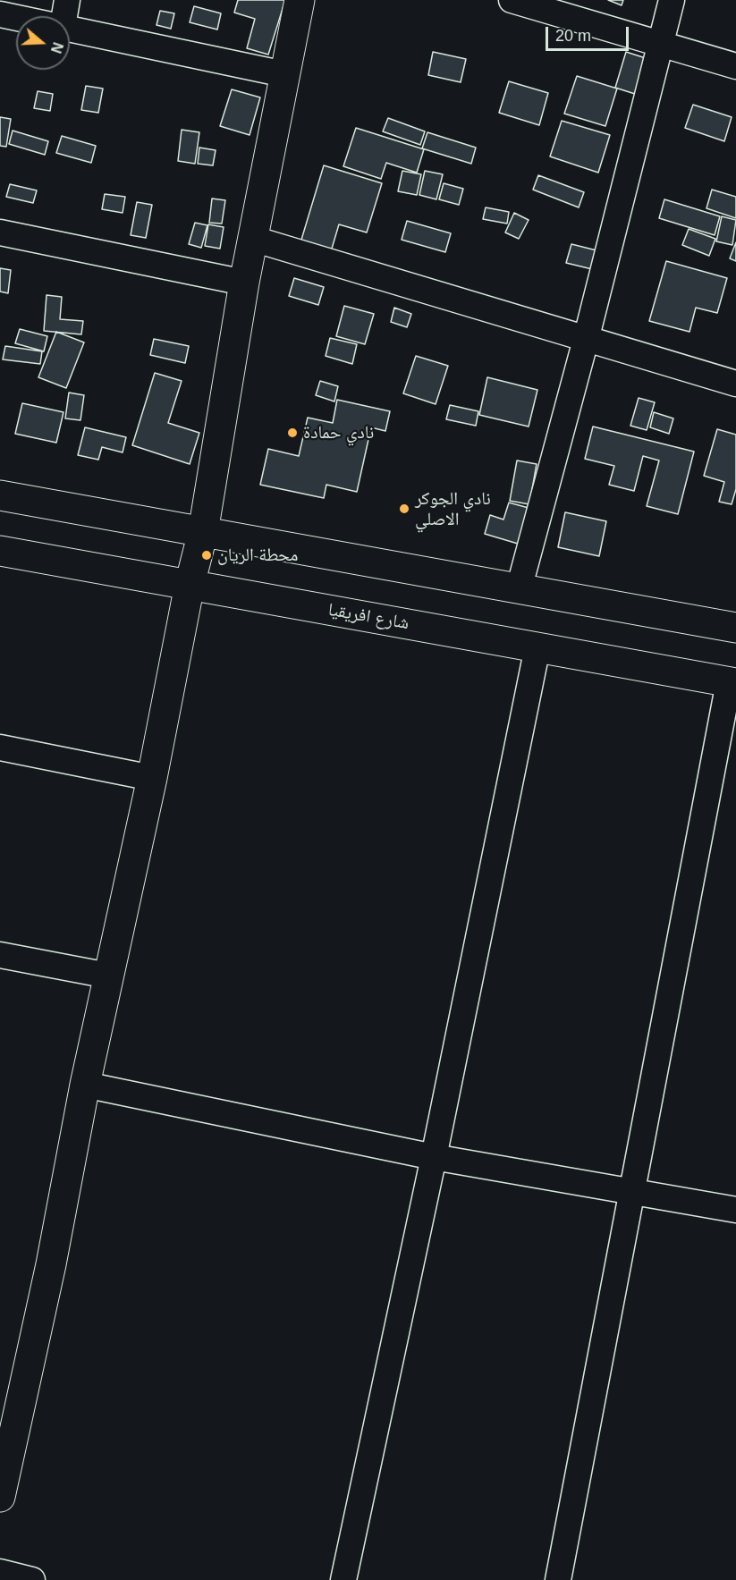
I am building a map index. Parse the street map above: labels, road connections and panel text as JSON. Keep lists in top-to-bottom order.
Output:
{
  "streets": {
    "street": ["شارع افريقيا"]
  },
  "places": ["نادي حمادة", "نادي الجوكر الاصلي", "محطة الريان"],
  "scale_bar": "20 m",
  "north": "right"
}
